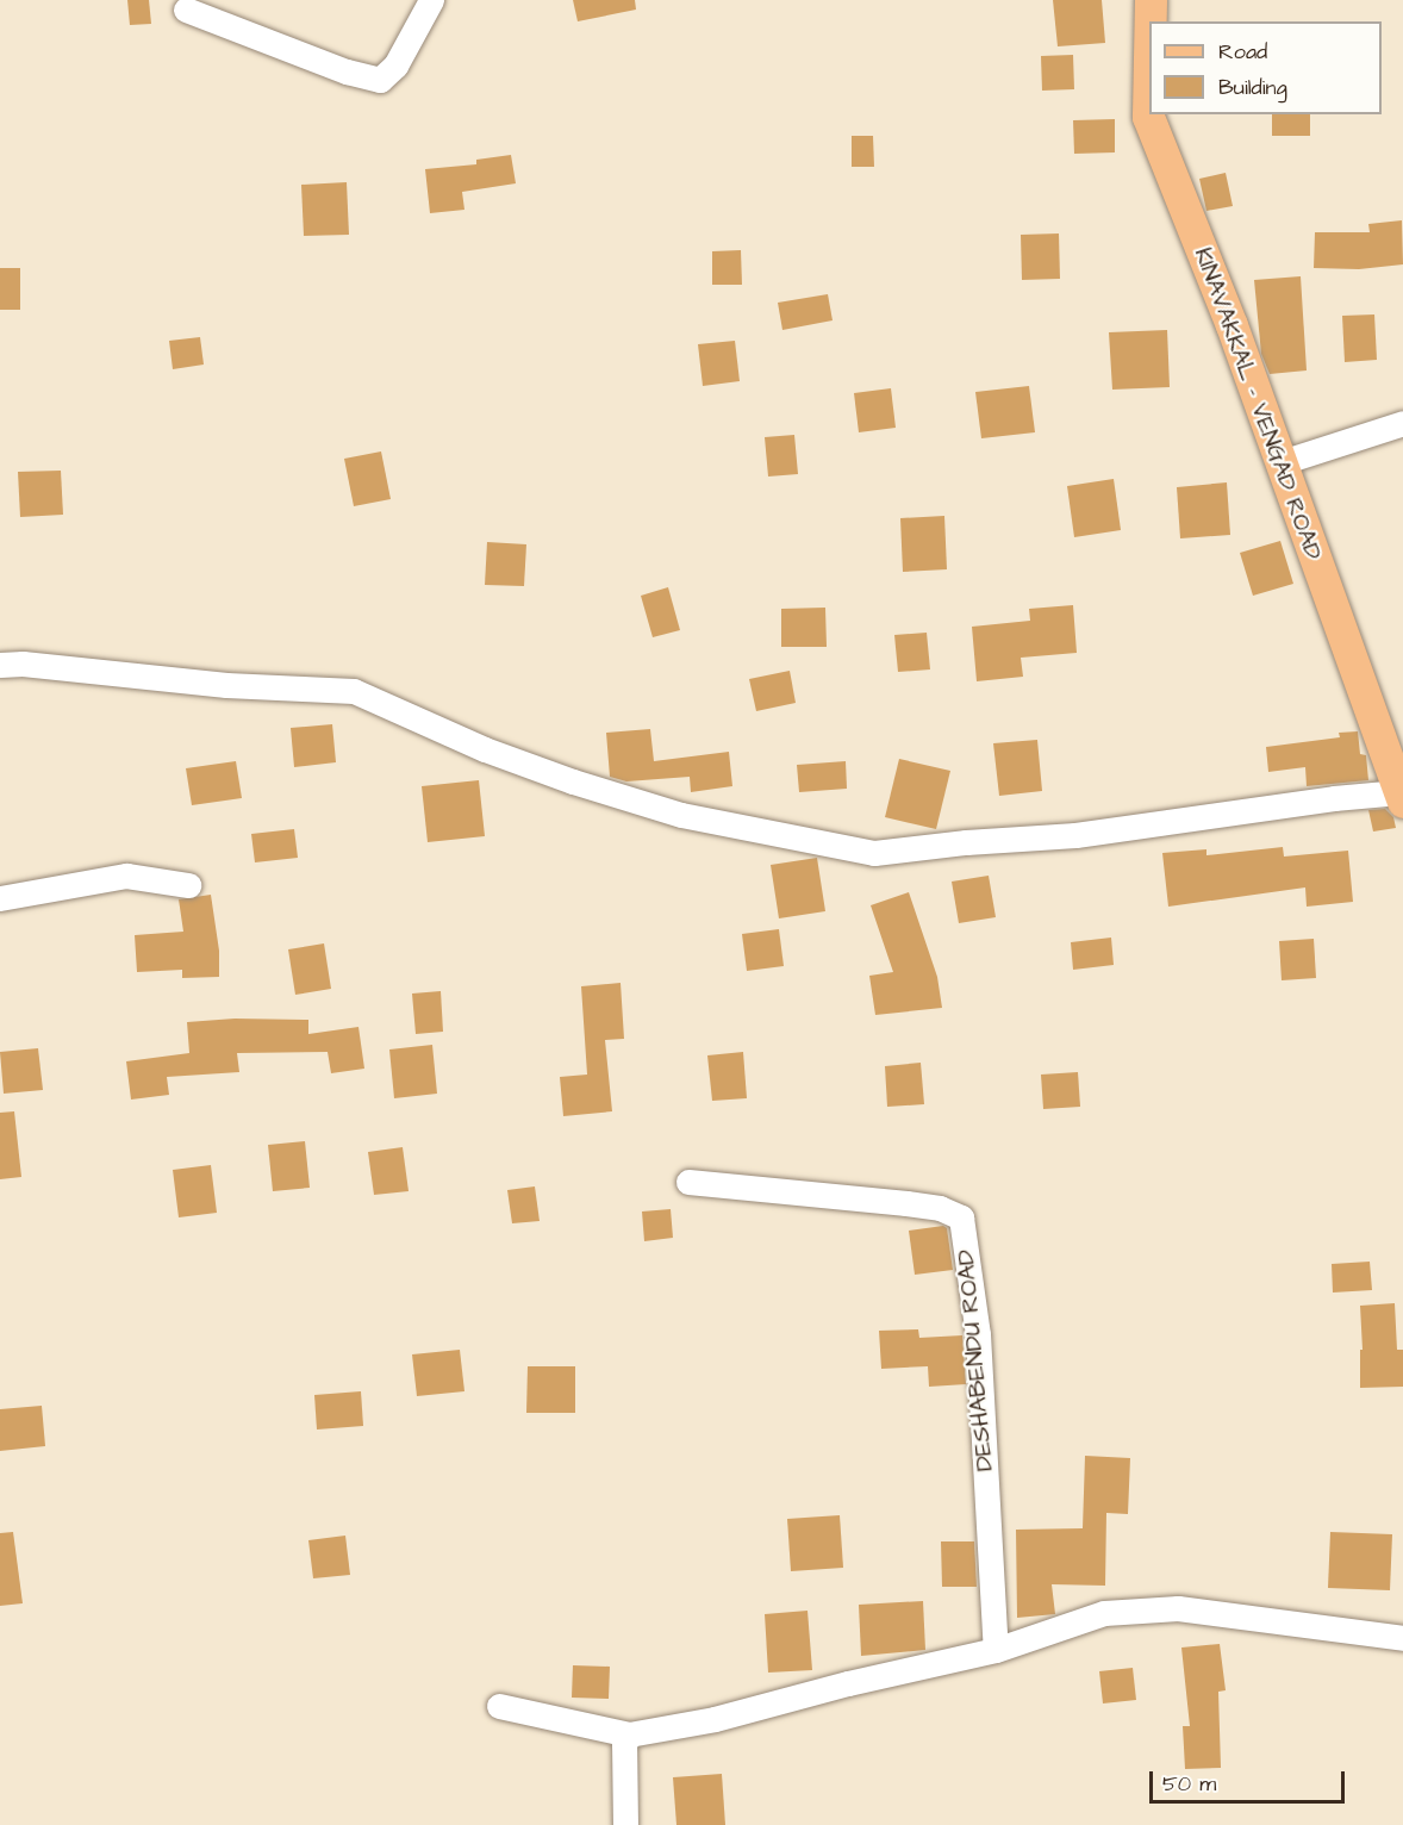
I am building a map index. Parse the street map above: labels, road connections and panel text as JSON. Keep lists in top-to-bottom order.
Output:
{
  "streets": {
    "main road": ["KINAVAKKAL - VENGAD ROAD"],
    "street": ["DESHABENDU ROAD"]
  },
  "legend": ["Road", "Building"],
  "scale_bar": "50 m"
}
